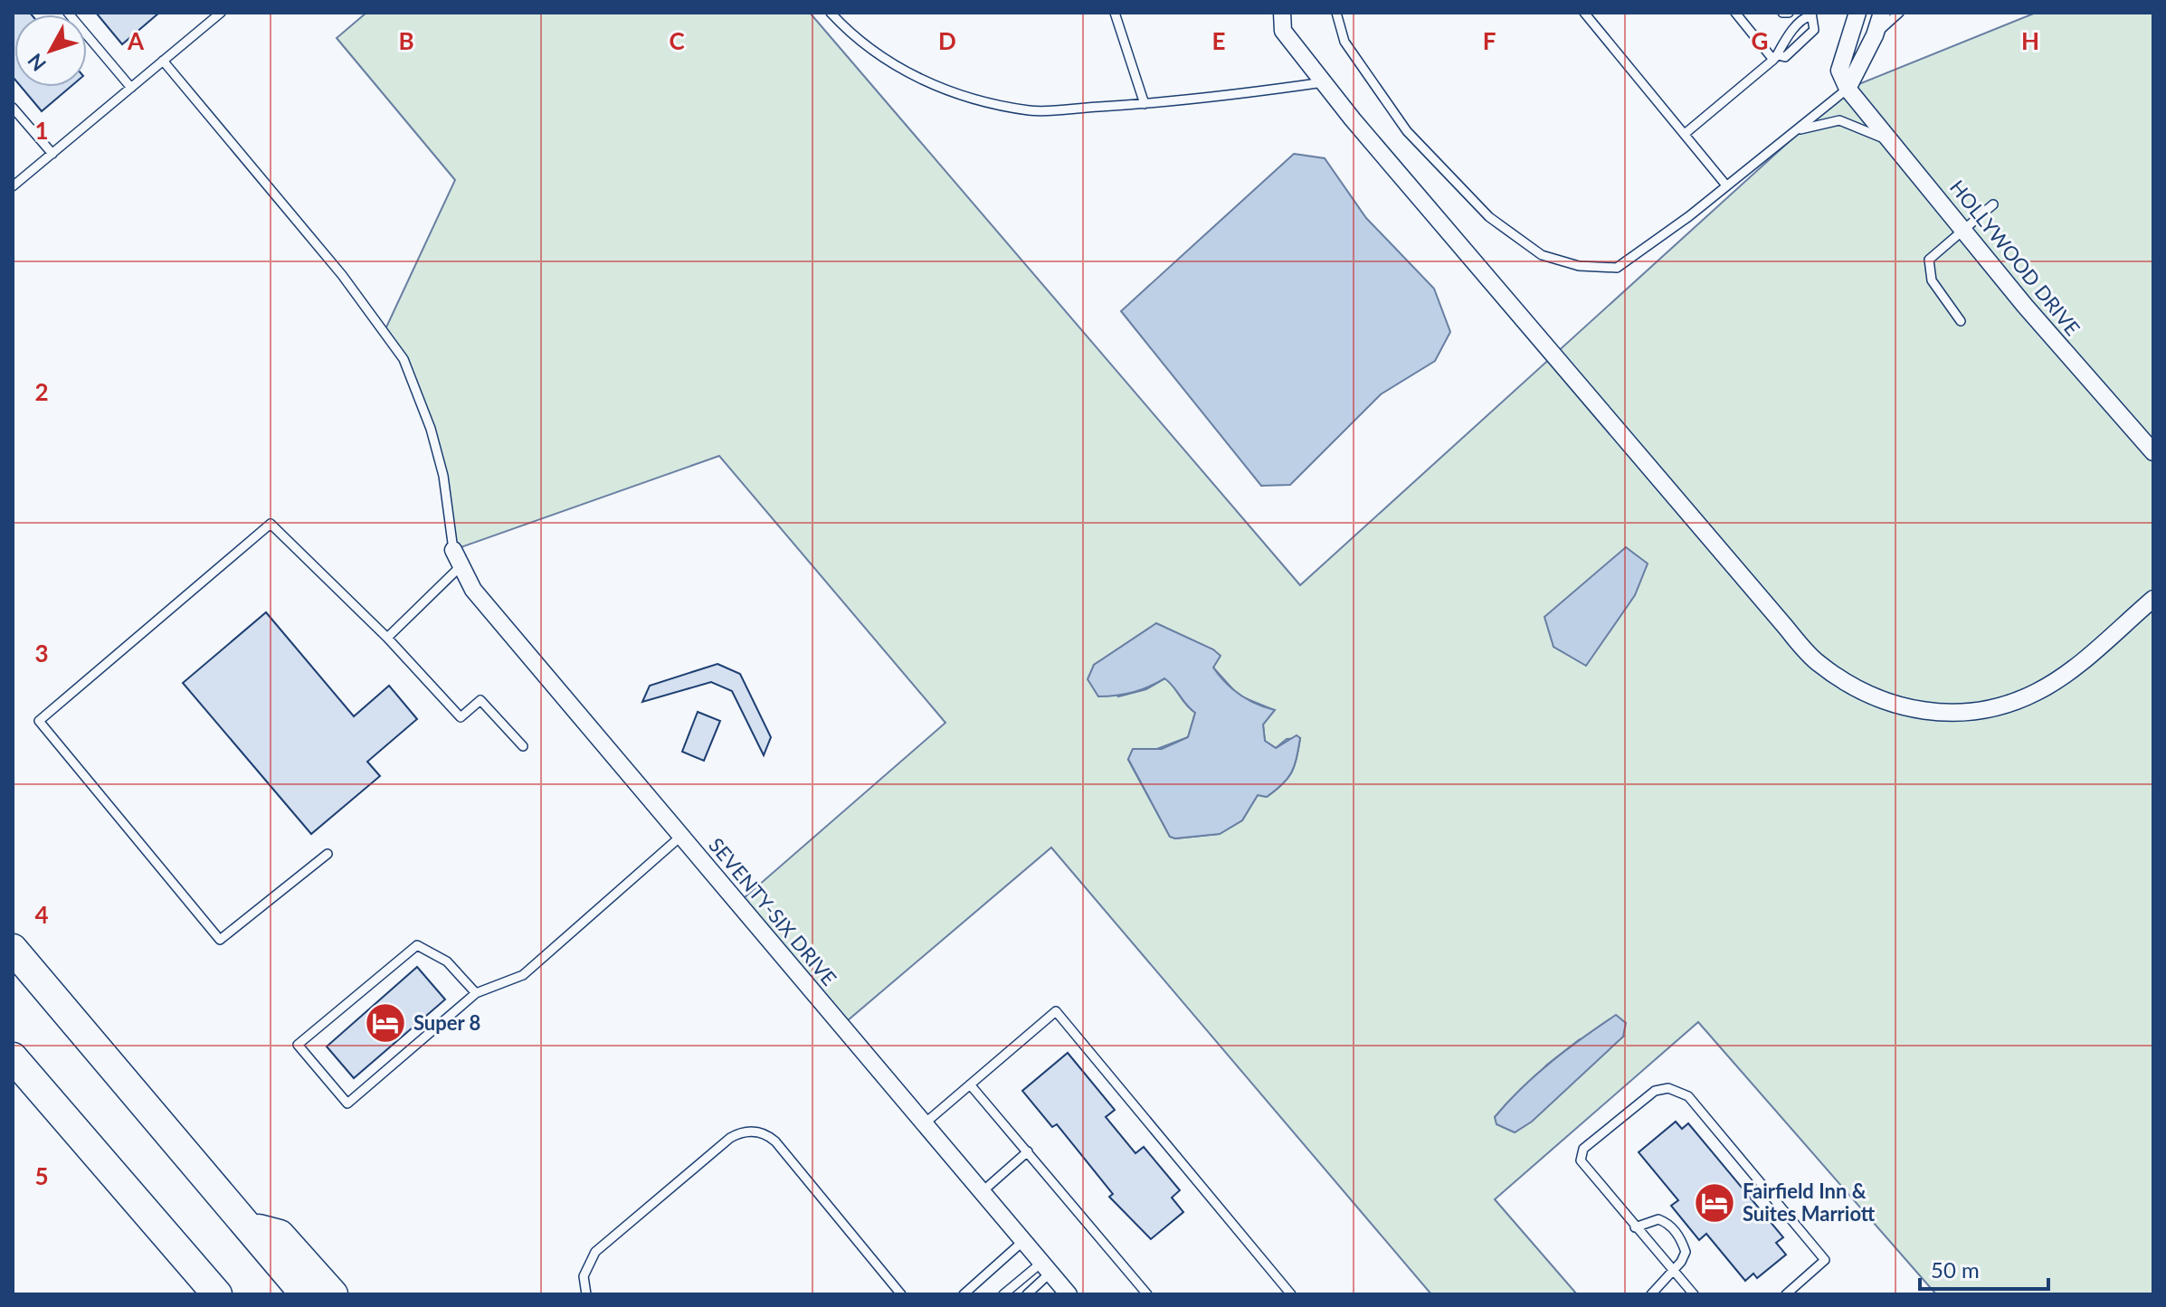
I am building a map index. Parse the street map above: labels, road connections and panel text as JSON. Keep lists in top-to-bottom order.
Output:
{
  "streets": {
    "street": ["HOLLYWOOD DRIVE", "SEVENTY-SIX DRIVE"]
  },
  "places": {
    "hotel": ["Super 8", "Fairfield Inn & Suites Marriott"]
  },
  "scale_bar": "50 m",
  "north": "bottom left",
  "grid": {
    "columns": [
      "A",
      "B",
      "C",
      "D",
      "E",
      "F",
      "G",
      "H"
    ],
    "rows": [
      "1",
      "2",
      "3",
      "4",
      "5"
    ]
  }
}
